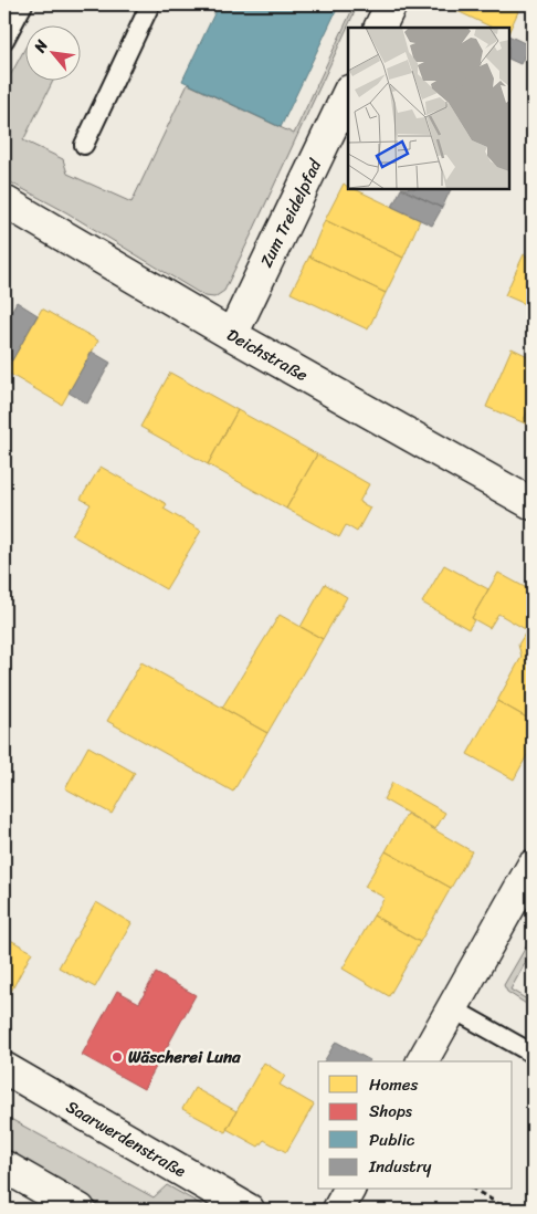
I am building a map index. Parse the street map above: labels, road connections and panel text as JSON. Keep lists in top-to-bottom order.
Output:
{
  "streets": {
    "street": ["Zum Treidelpfad", "Deichstraße", "Saarwerdenstraße"]
  },
  "crossings": [
    ["Zum Treidelpfad", "Deichstraße"]
  ],
  "places": ["Wäscherei Luna"],
  "legend": [
    "Homes",
    "Shops",
    "Public",
    "Industry"
  ],
  "north": "top left"
}
